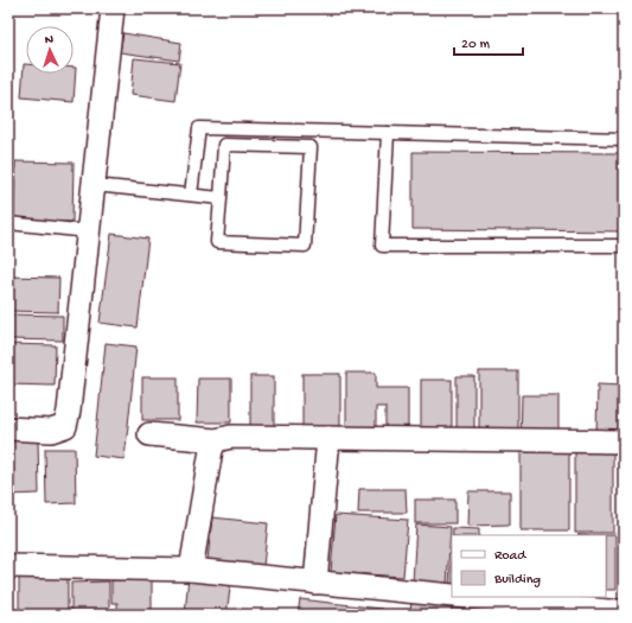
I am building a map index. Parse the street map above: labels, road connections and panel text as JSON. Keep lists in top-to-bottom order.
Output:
{
  "legend": ["Road", "Building"],
  "scale_bar": "20 m",
  "north": "top"
}
